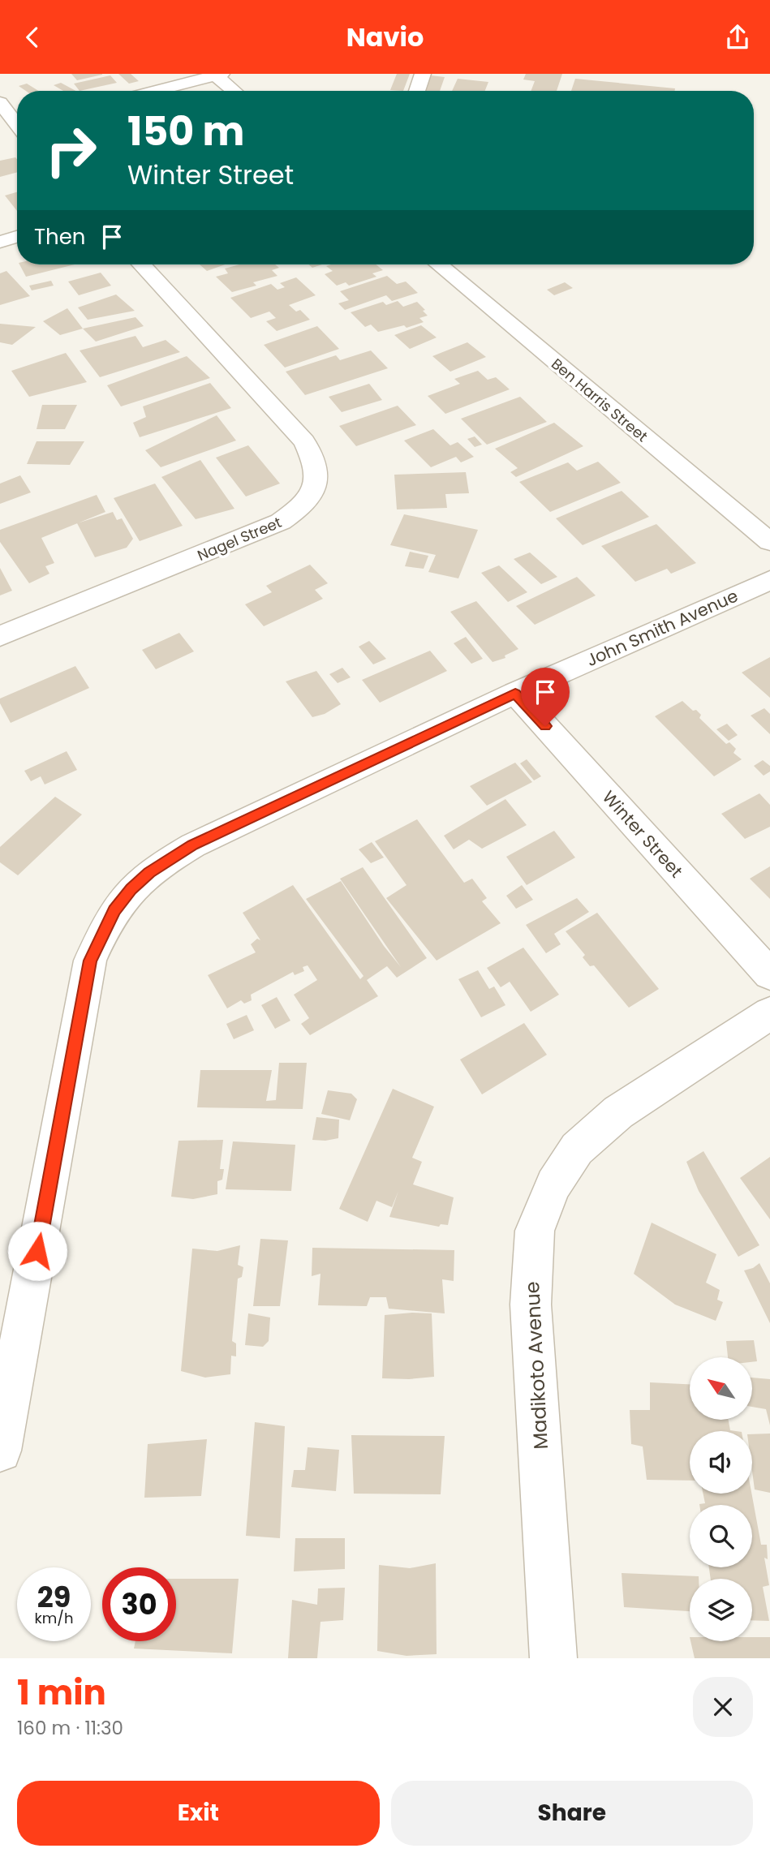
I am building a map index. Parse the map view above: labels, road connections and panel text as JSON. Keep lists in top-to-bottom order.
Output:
{
  "streets": {
    "street": [
      "Ben Harris Street",
      "Nagel Street",
      "John Smith Avenue",
      "Winter Street",
      "Madikoto Avenue"
    ]
  },
  "crossings": [
    ["John Smith Avenue", "Winter Street"]
  ],
  "north": "top left",
  "page": {
    "header": "Navio",
    "turn": ["150 m", "Winter Street"],
    "then": "Then",
    "speed": "29 km/h",
    "limit": "30",
    "heading": ["1 min", "160 m · 11:30"],
    "buttons": ["Exit", "Share"]
  }
}
